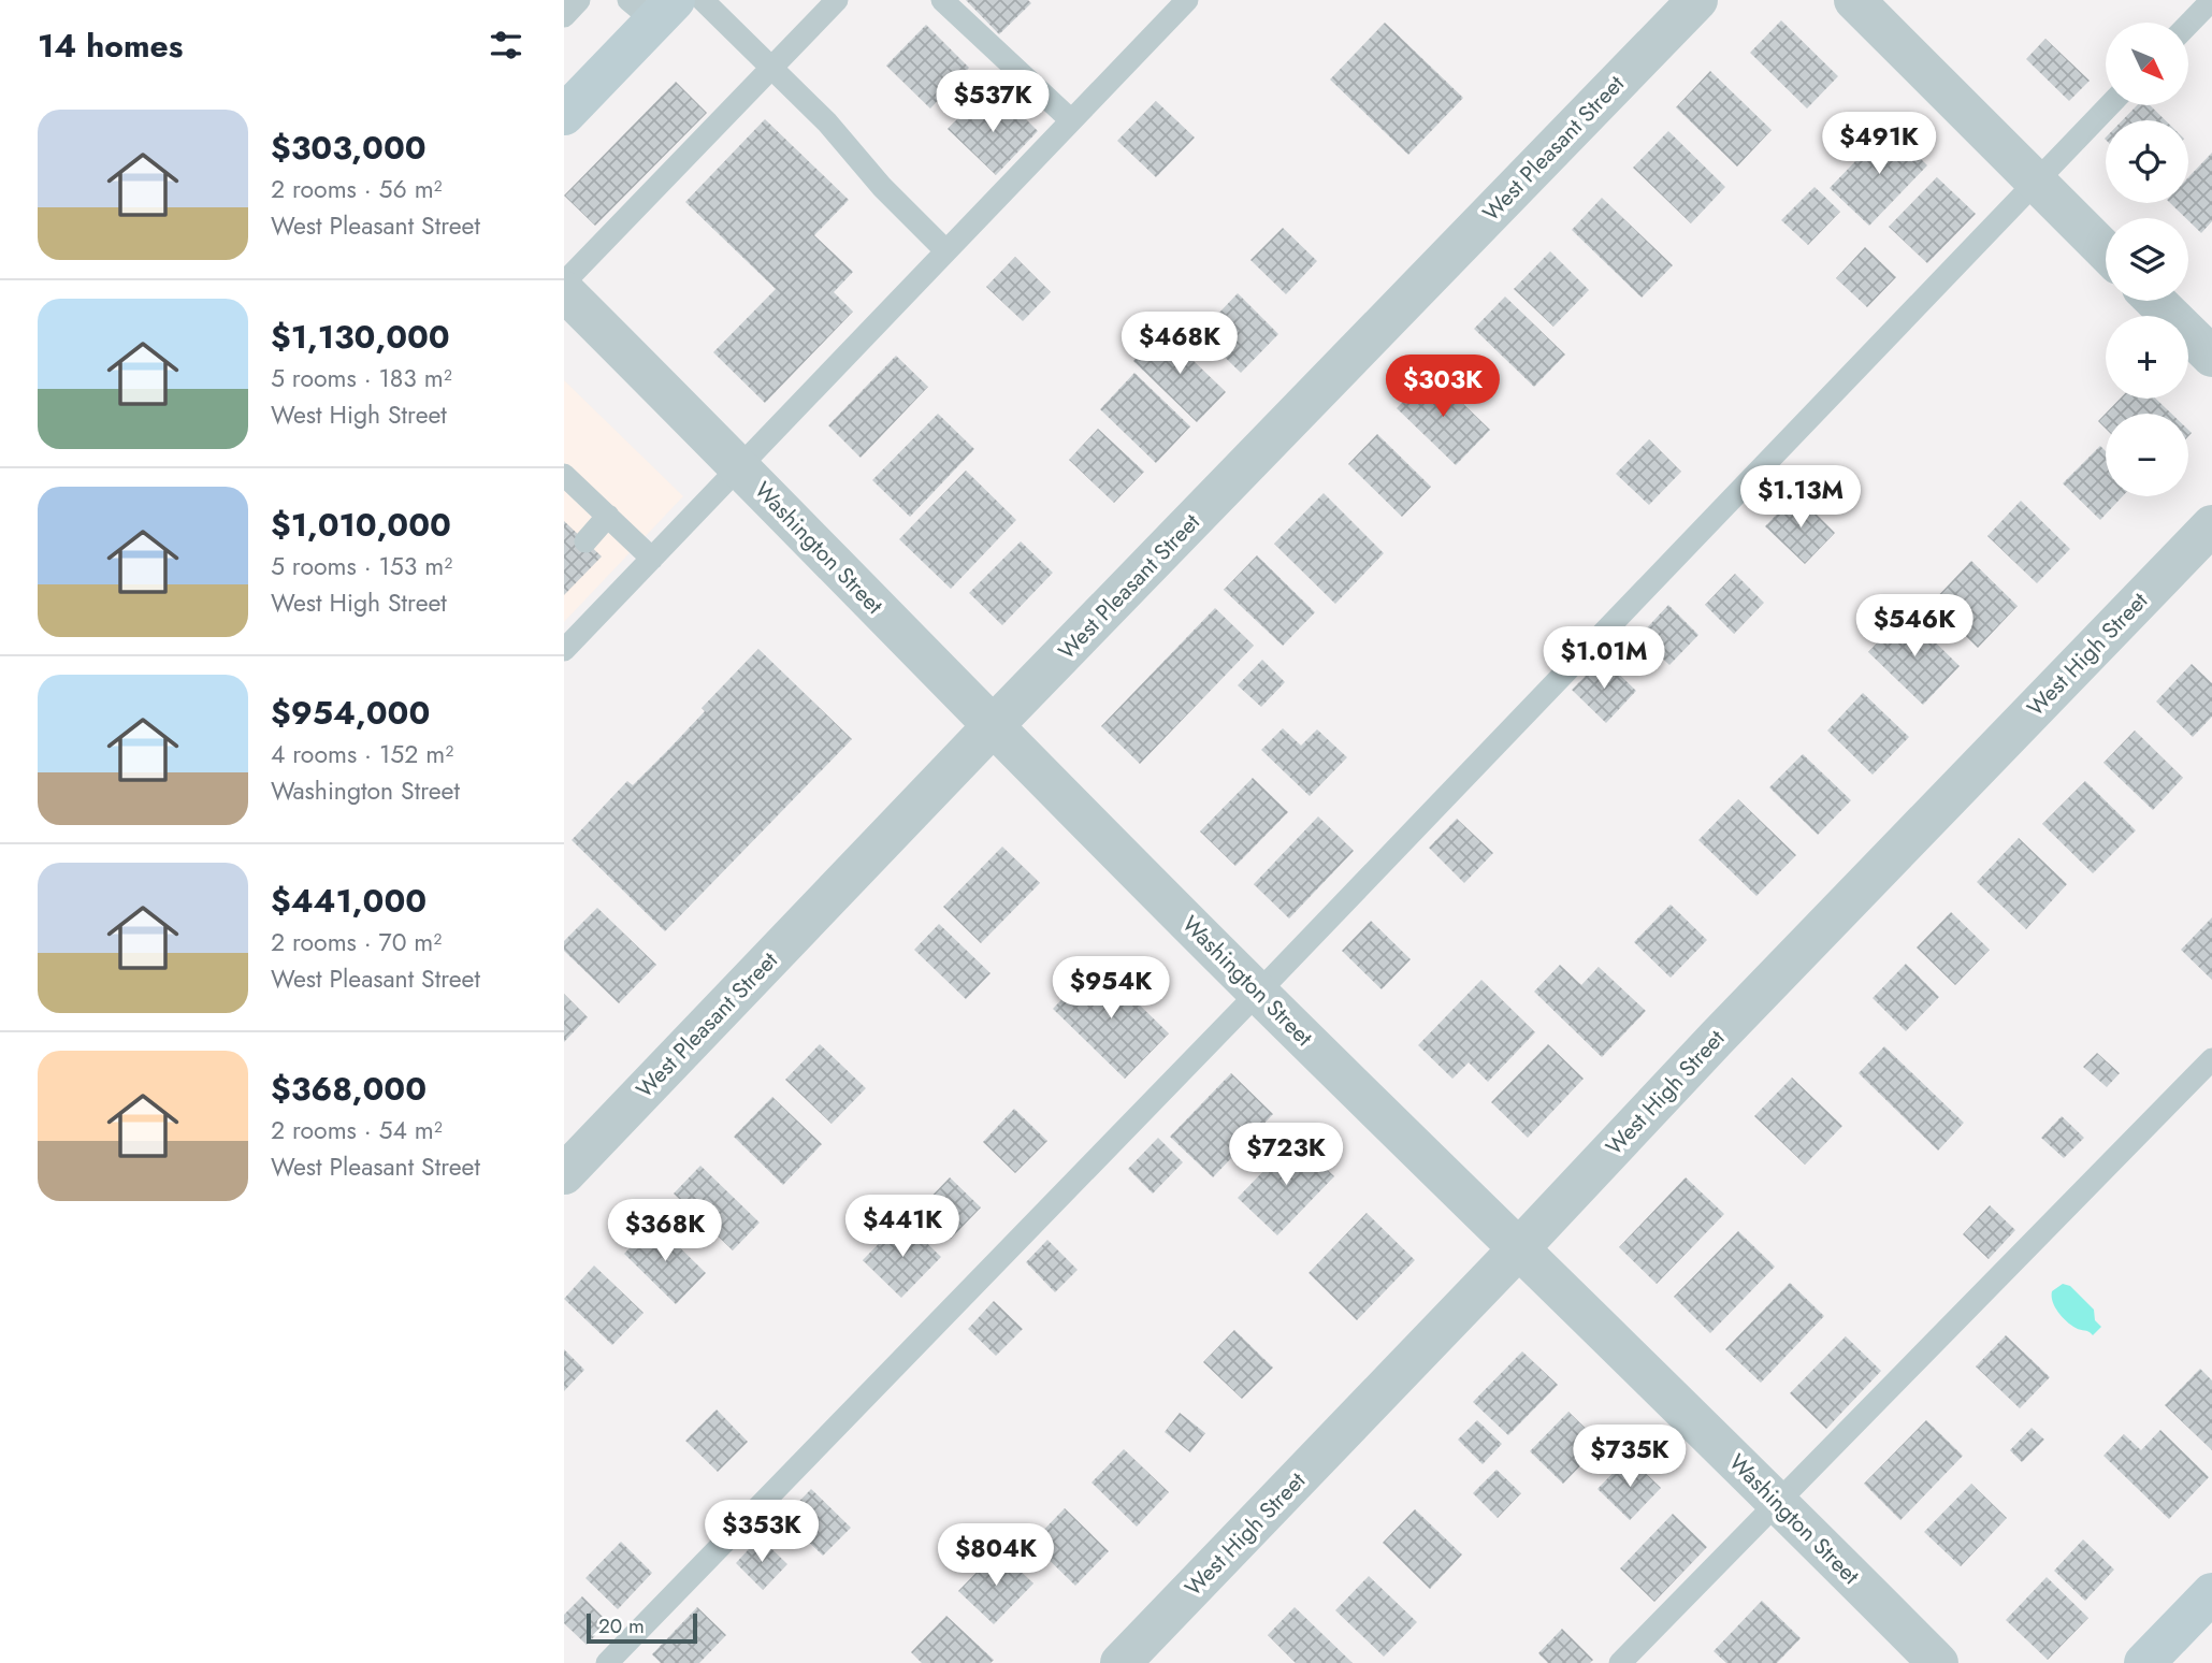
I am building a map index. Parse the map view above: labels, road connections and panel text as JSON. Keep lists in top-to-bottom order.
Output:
{
  "streets": {
    "street": ["West Pleasant Street", "Washington Street", "West High Street"]
  },
  "crossings": [
    ["West Pleasant Street", "Washington Street"],
    ["Washington Street", "West High Street"]
  ],
  "scale_bar": "20 m",
  "north": "bottom right",
  "page": {
    "heading": "14 homes",
    "map_buttons": ["+", "−"],
    "price": [
      "$537K",
      "$491K",
      "$468K",
      "$303K",
      "$1.13M",
      "$546K",
      "$1.01M",
      "$954K",
      "$723K",
      "$441K",
      "$368K",
      "$735K",
      "$353K",
      "$804K"
    ],
    "list": [
      {
        "name": "$303,000",
        "note": "2 rooms · 56 m² · West Pleasant Street"
      },
      {
        "name": "$1,130,000",
        "note": "5 rooms · 183 m² · West High Street"
      },
      {
        "name": "$1,010,000",
        "note": "5 rooms · 153 m² · West High Street"
      },
      {
        "name": "$954,000",
        "note": "4 rooms · 152 m² · Washington Street"
      },
      {
        "name": "$441,000",
        "note": "2 rooms · 70 m² · West Pleasant Street"
      },
      {
        "name": "$368,000",
        "note": "2 rooms · 54 m² · West Pleasant Street"
      }
    ],
    "scale": "20 m"
  }
}
